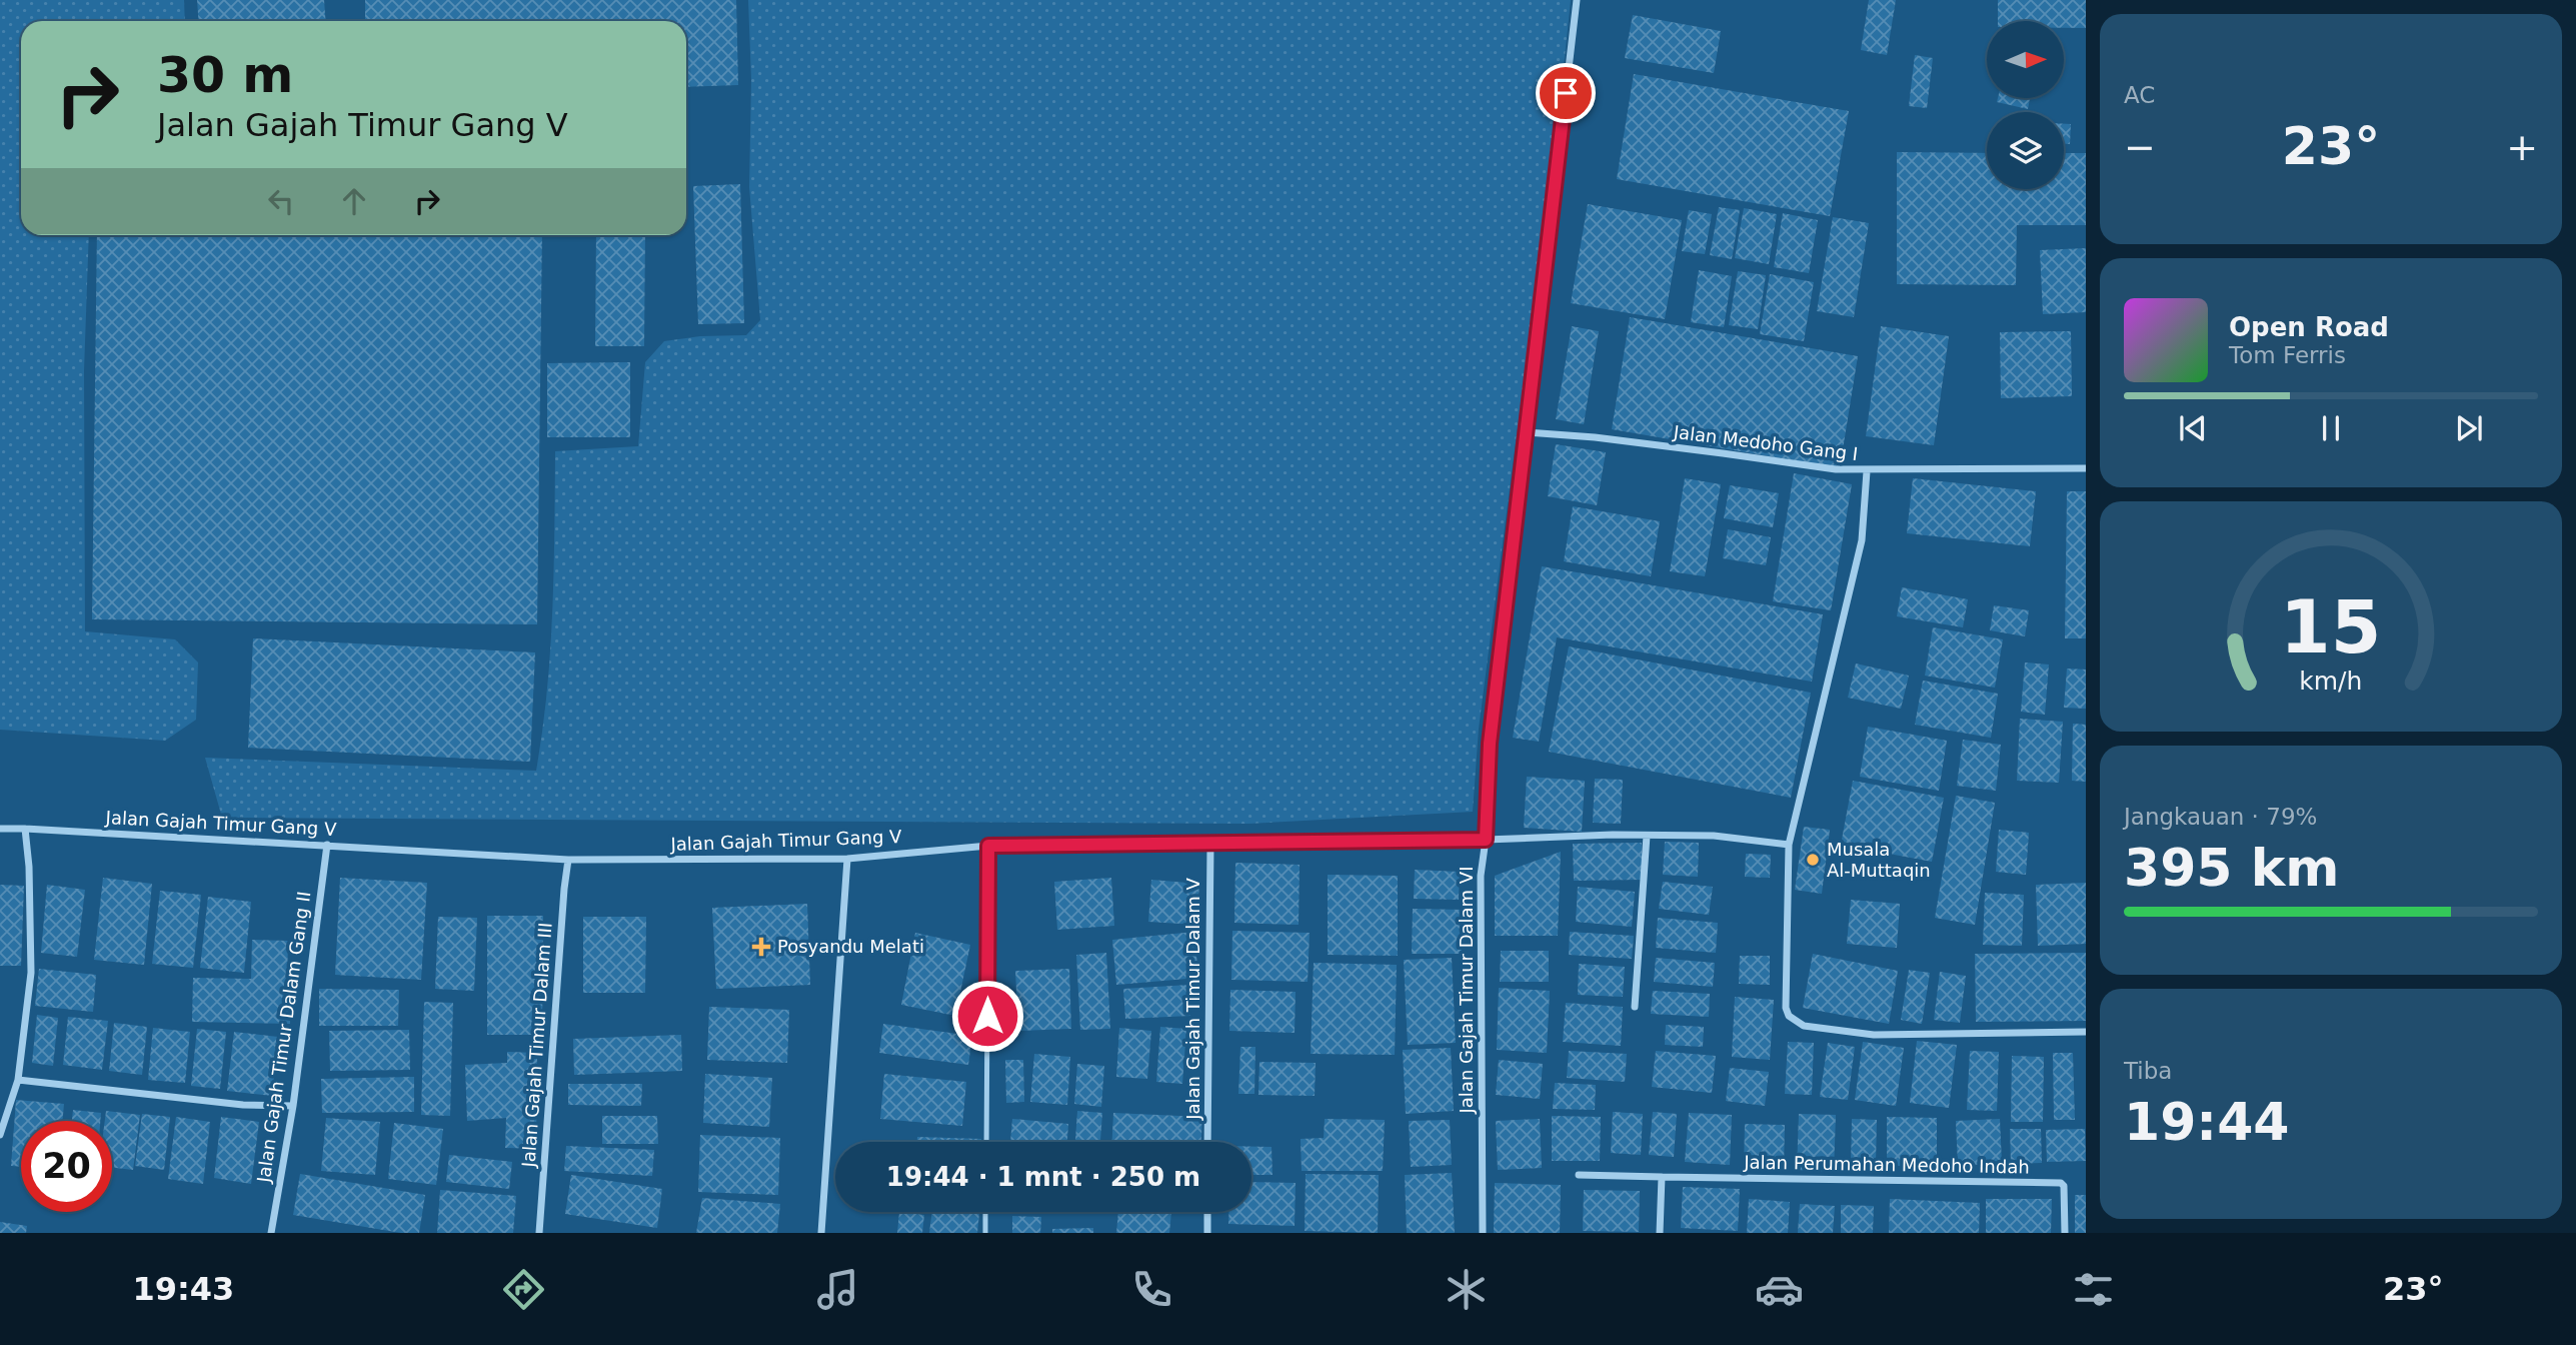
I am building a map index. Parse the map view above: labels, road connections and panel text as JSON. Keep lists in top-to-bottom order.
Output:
{
  "streets": {
    "street": [
      "Jalan Medoho Gang I",
      "Jalan Gajah Timur Gang V",
      "Jalan Gajah Timur Dalam VI",
      "Jalan Gajah Timur Dalam V",
      "Jalan Gajah Timur Dalam Gang II",
      "Jalan Gajah Timur Dalam III",
      "Jalan Perumahan Medoho Indah"
    ]
  },
  "crossings": [
    ["Jalan Gajah Timur Gang V", "Jalan Gajah Timur Dalam VI"],
    ["Jalan Gajah Timur Gang V", "Jalan Gajah Timur Dalam V"],
    ["Jalan Gajah Timur Gang V", "Jalan Gajah Timur Dalam Gang II"],
    ["Jalan Gajah Timur Gang V", "Jalan Gajah Timur Dalam III"]
  ],
  "places": {
    "other": ["Musala Al-Muttaqin"],
    "health": ["Posyandu Melati"]
  },
  "north": "right",
  "page": {
    "tile": [
      "AC",
      ["Jangkauan · 79%", "395 km"],
      ["Tiba", "19:44"]
    ],
    "turn": ["30 m", "Jalan Gajah Timur Gang V"],
    "heat": ["−", "23°", "+"],
    "song": ["Open Road", "Tom Ferris"],
    "limit": "20",
    "trip": "19:44 · 1 mnt · 250 m",
    "tabs": ["19:43", "23°"],
    "gauge": ["15", "km/h"]
  }
}
